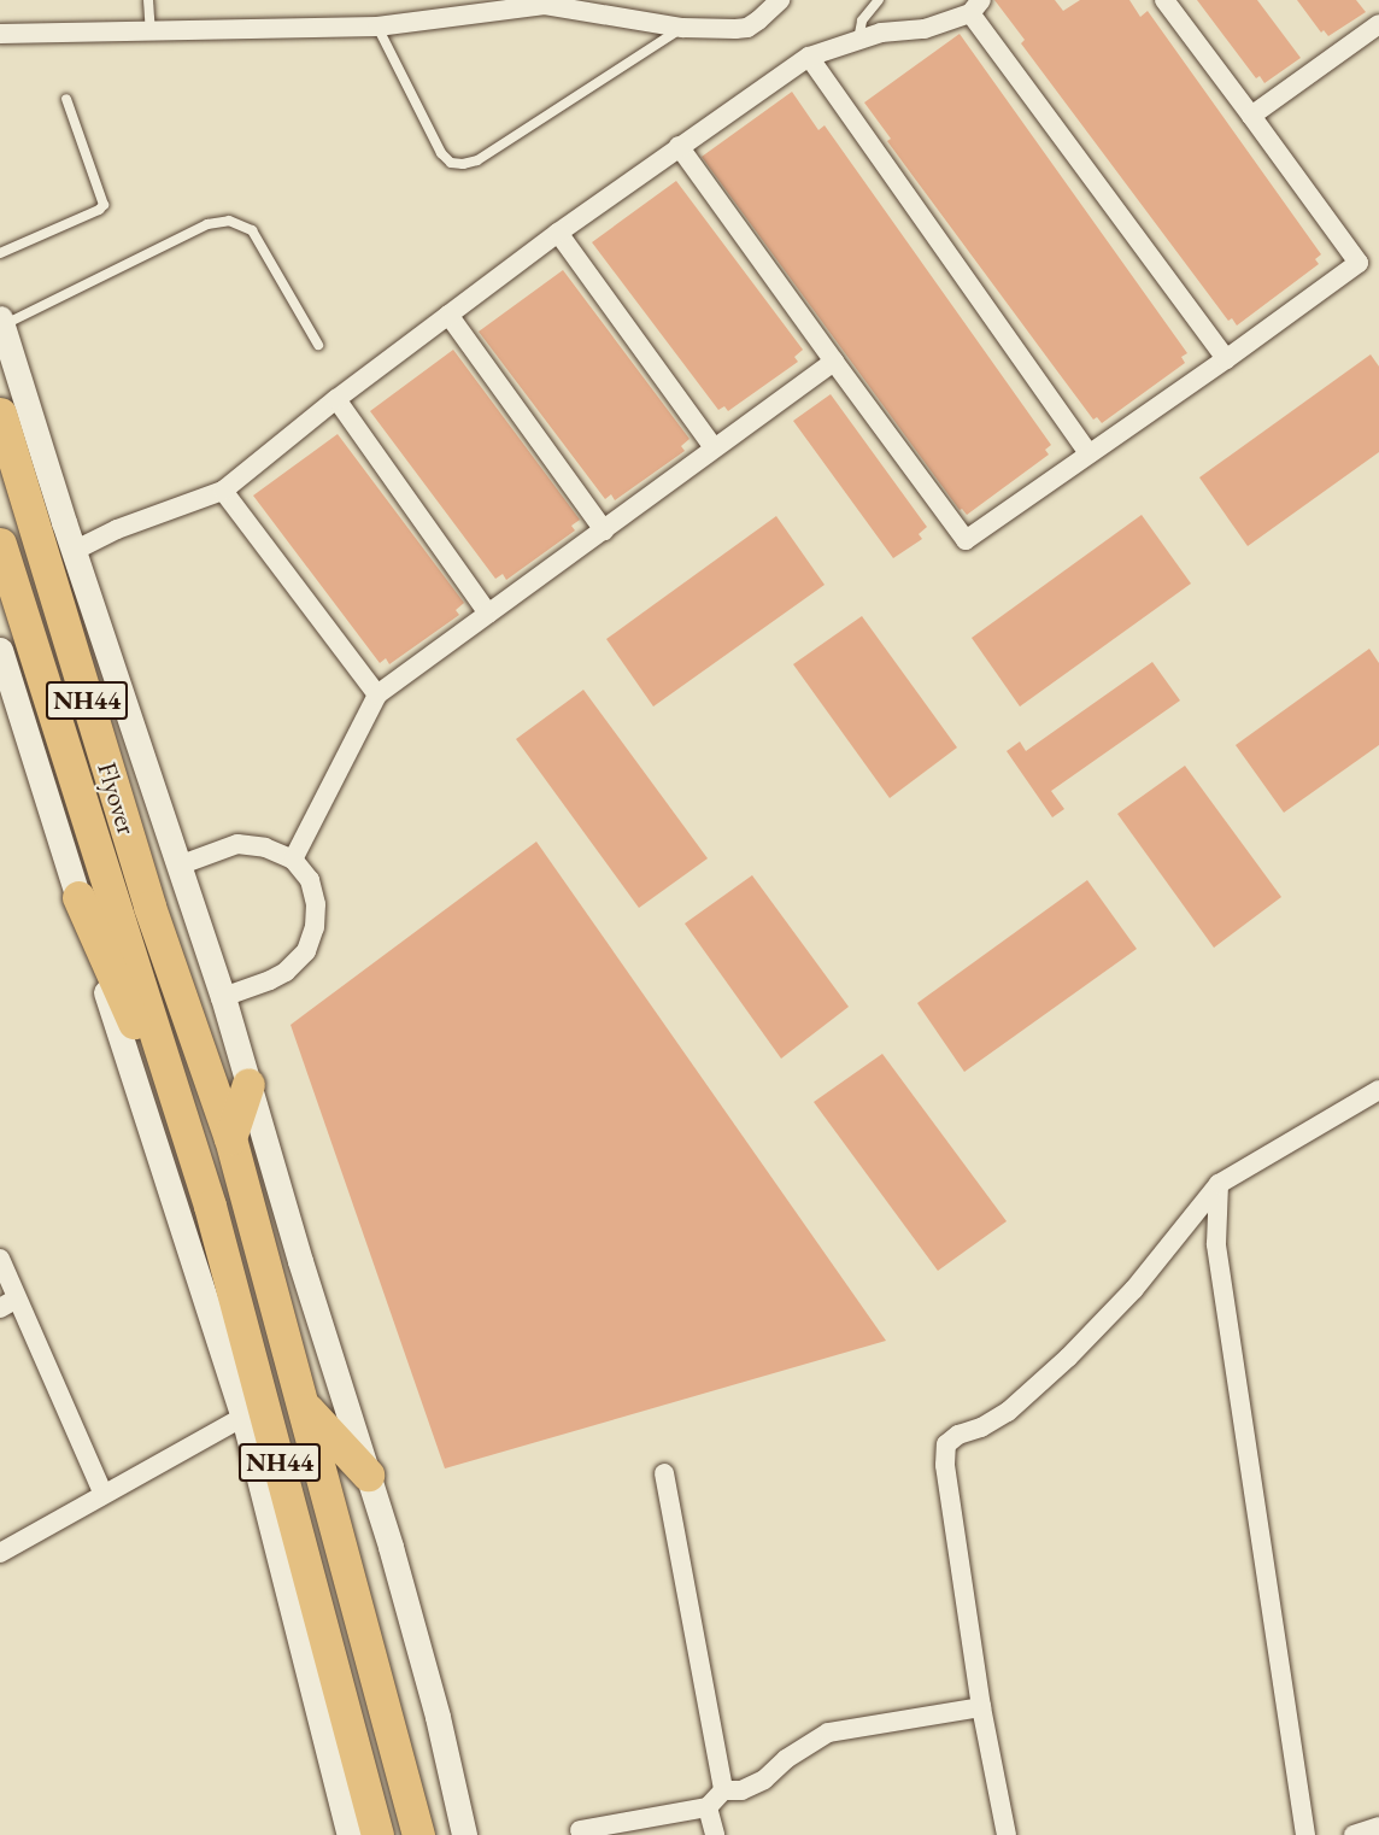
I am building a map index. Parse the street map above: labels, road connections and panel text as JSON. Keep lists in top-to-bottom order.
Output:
{
  "streets": {
    "highway": ["NH44", "Flyover"]
  },
  "crossings": [
    ["NH44", "Flyover"]
  ]
}
